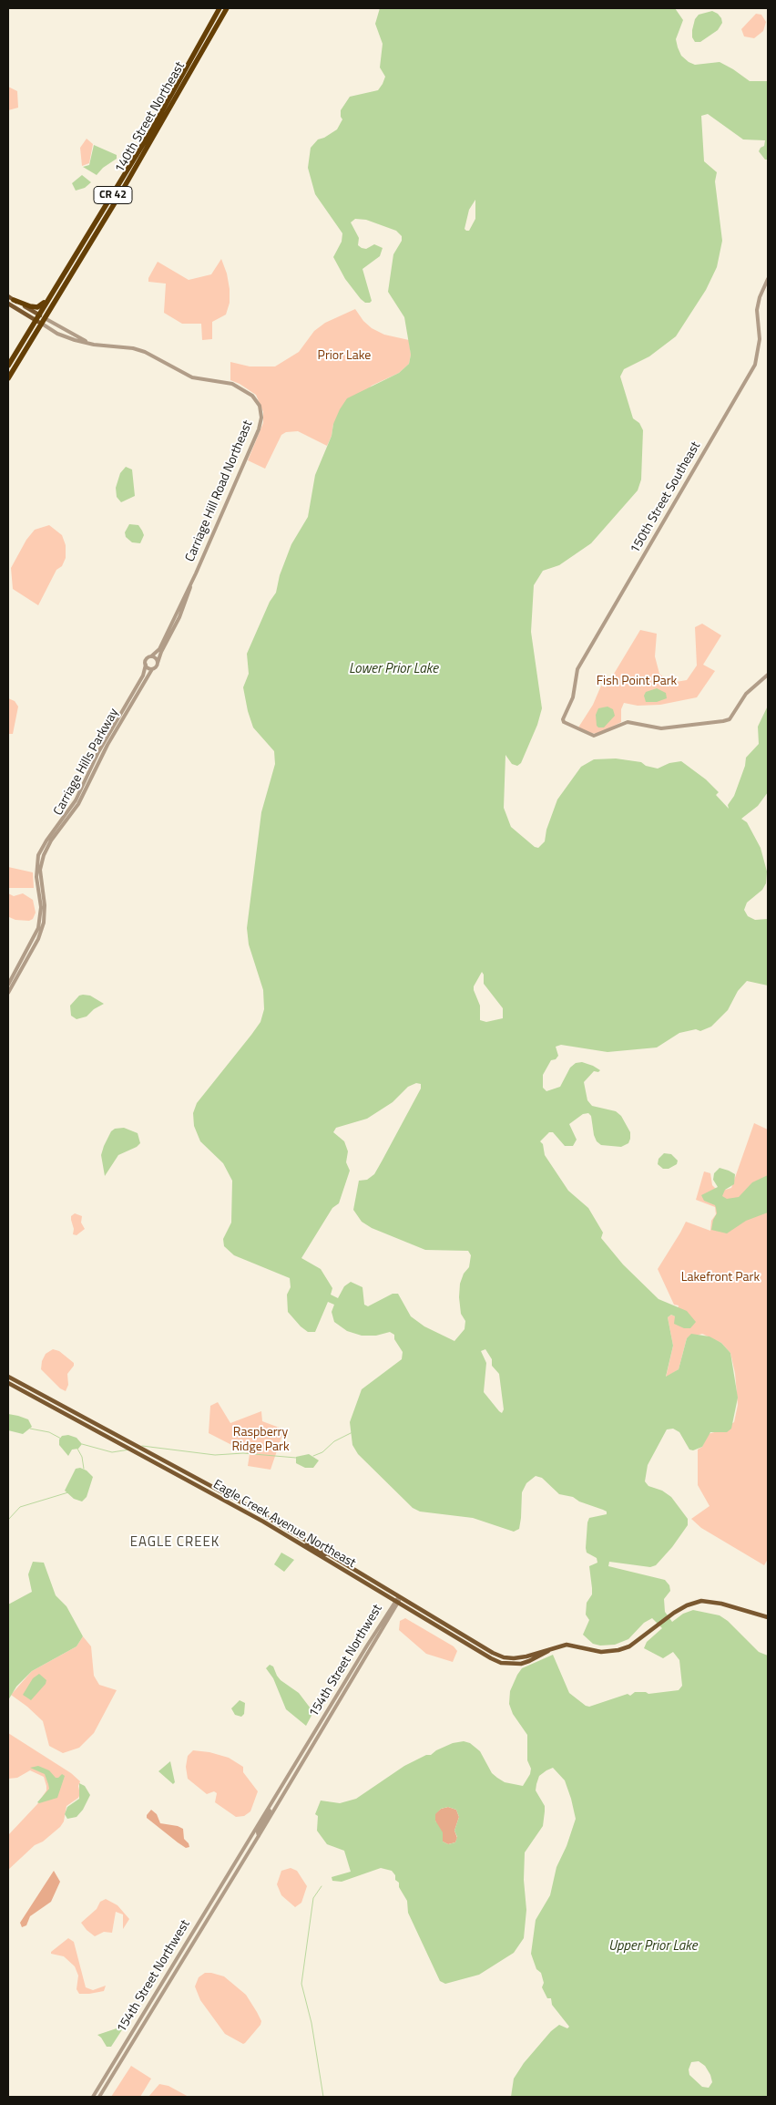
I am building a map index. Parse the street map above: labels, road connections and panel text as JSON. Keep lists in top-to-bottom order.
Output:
{
  "streets": {
    "highway": ["140th Street Northeast", "CR 42"],
    "main road": ["Eagle Creek Avenue Northeast"],
    "street": [
      "Carriage Hill Road Northeast",
      "150th Street Southeast",
      "Carriage Hills Parkway",
      "154th Street Northwest"
    ]
  },
  "crossings": [
    ["140th Street Northeast", "Carriage Hill Road Northeast"],
    ["Carriage Hill Road Northeast", "Carriage Hills Parkway"],
    ["Eagle Creek Avenue Northeast", "154th Street Northwest"]
  ],
  "districts": ["EAGLE CREEK"],
  "water": ["Lower Prior Lake", "Upper Prior Lake"],
  "parks": [
    "Prior Lake",
    "Fish Point Park",
    "Lakefront Park",
    "Raspberry Ridge Park"
  ]
}
